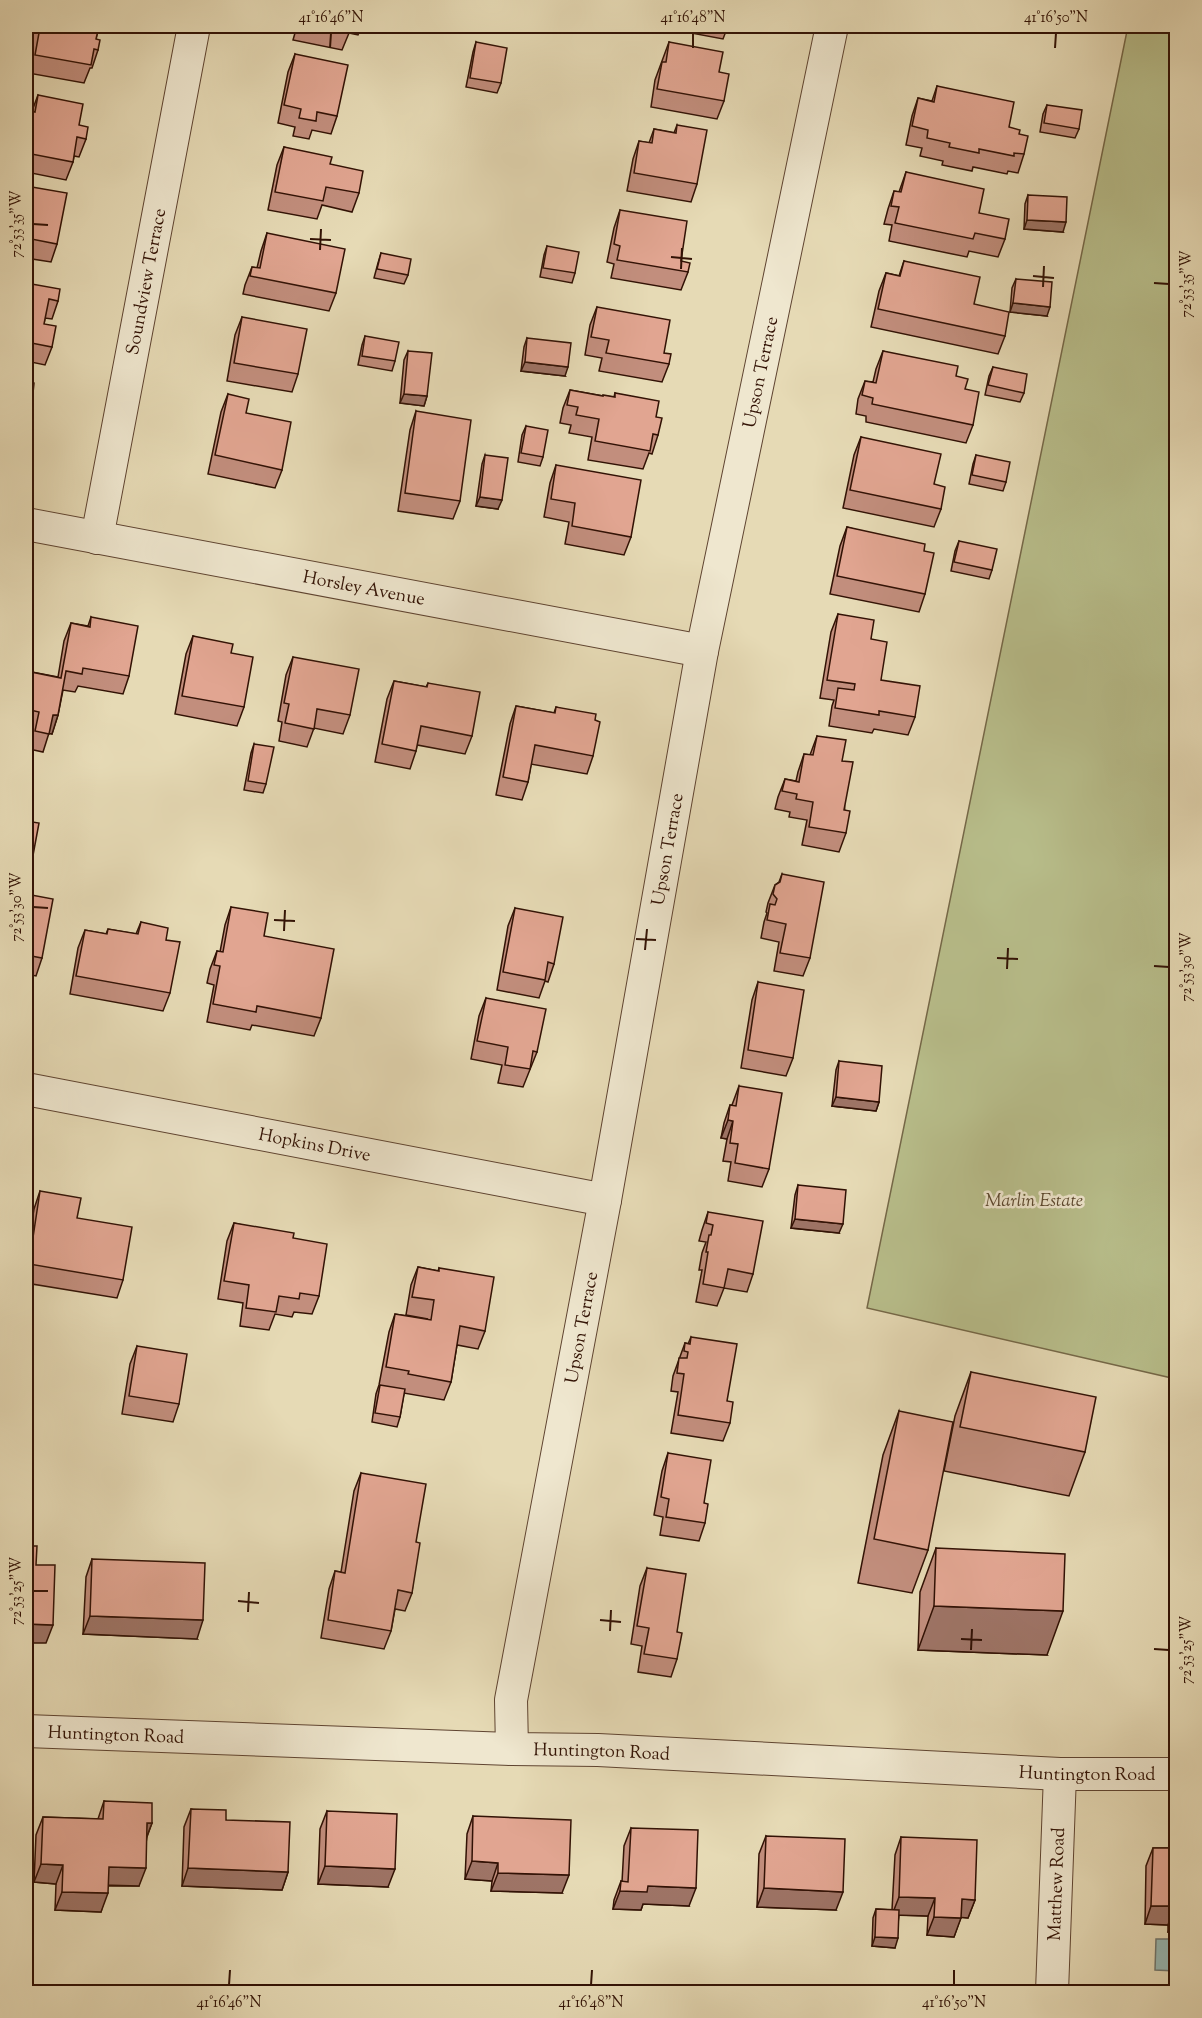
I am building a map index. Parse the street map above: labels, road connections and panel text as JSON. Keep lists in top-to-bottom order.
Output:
{
  "streets": {
    "street": [
      "Soundview Terrace",
      "Upson Terrace",
      "Horsley Avenue",
      "Hopkins Drive",
      "Huntington Road",
      "Matthew Road"
    ]
  },
  "crossings": [
    ["Soundview Terrace", "Horsley Avenue"],
    ["Upson Terrace", "Horsley Avenue"],
    ["Upson Terrace", "Hopkins Drive"],
    ["Upson Terrace", "Huntington Road"],
    ["Huntington Road", "Matthew Road"]
  ],
  "parks": ["Marlin Estate"],
  "coordinates": [
    "41°16'46\"N",
    "41°16'48\"N",
    "41°16'50\"N",
    "72°53'35\"W",
    "72°53'30\"W",
    "72°53'25\"W"
  ]
}
